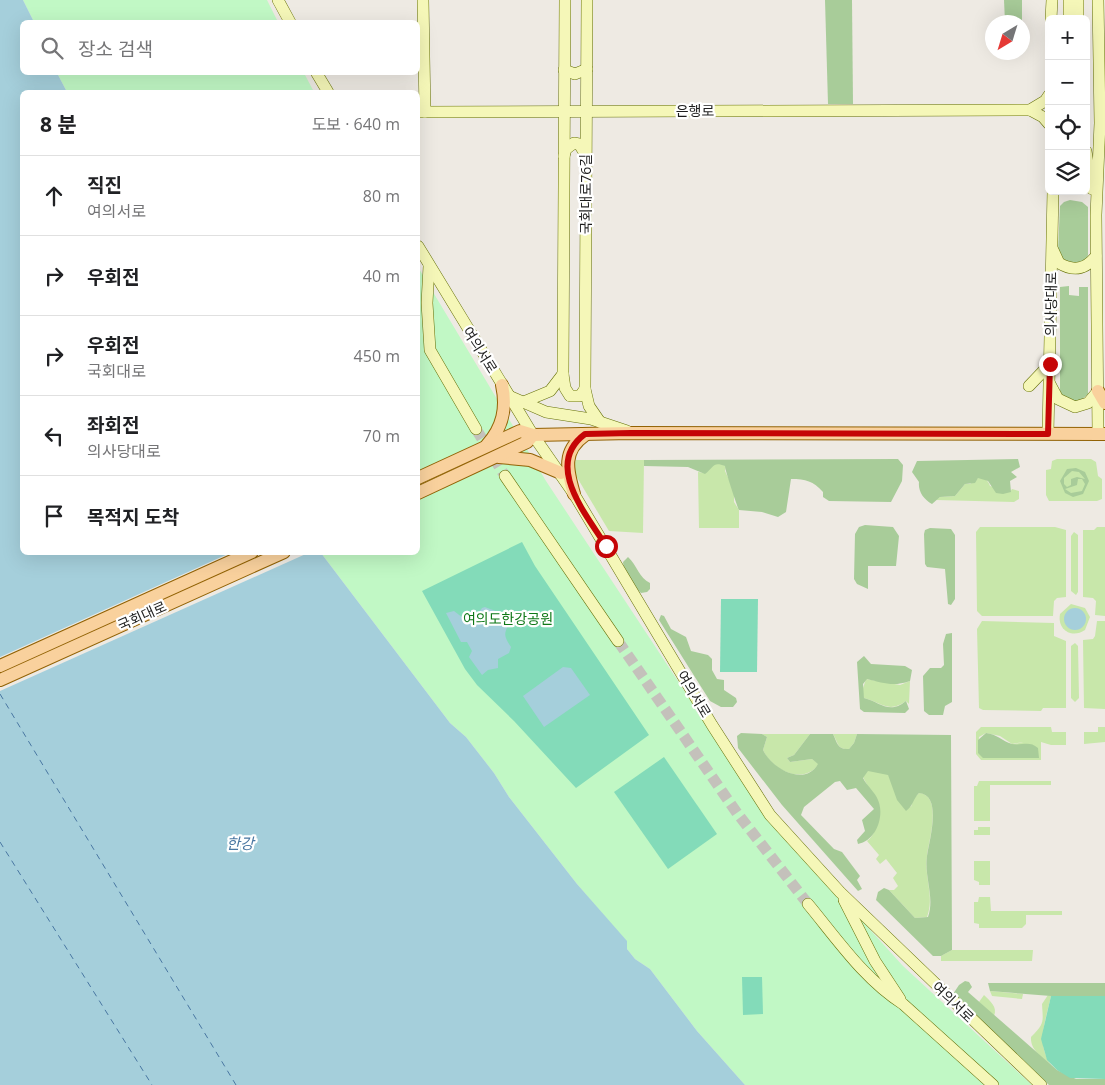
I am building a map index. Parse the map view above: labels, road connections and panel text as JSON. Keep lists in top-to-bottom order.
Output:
{
  "streets": {
    "main road": [
      "은행로",
      "국회대로76길",
      "의사당대로",
      "여의서로",
      "국회대로"
    ]
  },
  "crossings": [
    ["은행로", "국회대로76길"]
  ],
  "water": ["한강"],
  "parks": ["여의도한강공원"],
  "north": "bottom left",
  "page": {
    "map_buttons": ["+", "−"],
    "search": "장소 검색",
    "heading": ["8 분", "도보 · 640 m"],
    "list": [
      ["직진", "여의서로", "80 m"],
      ["우회전", "40 m"],
      ["우회전", "국회대로", "450 m"],
      ["좌회전", "의사당대로", "70 m"],
      "목적지 도착"
    ]
  }
}
